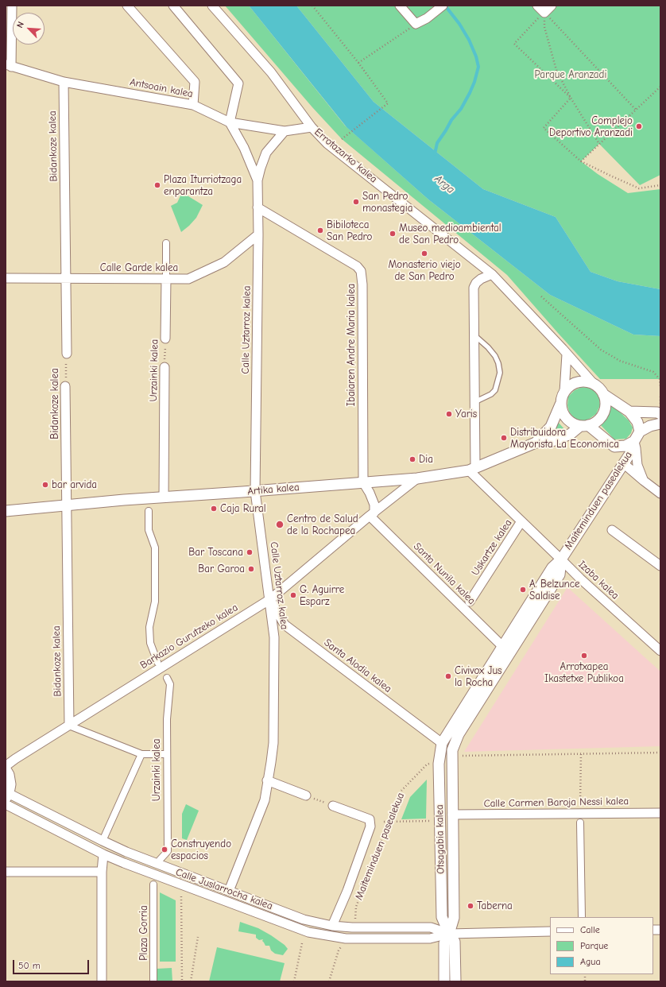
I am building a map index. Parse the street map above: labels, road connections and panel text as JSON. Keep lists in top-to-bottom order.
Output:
{
  "streets": {
    "street": [
      "Antsoain kalea",
      "Bidankoze kalea",
      "Errotazarko kalea",
      "Calle Garde kalea",
      "Calle Uztarroz kalea",
      "Ibaiaren Andre Maria kalea",
      "Urzainki kalea",
      "Artika kalea",
      "Maiteminduen pasealekua",
      "Uskartze kalea",
      "Santa Nunila kalea",
      "Izaba kalea",
      "Barkazio Gurutzeko kalea",
      "Santa Alodia kalea",
      "Calle Carmen Baroja Nessi kalea",
      "Otsagabia kalea",
      "Calle Juslarrocha kalea",
      "Plaza Gorria"
    ]
  },
  "crossings": [
    ["Antsoain kalea", "Bidankoze kalea"],
    ["Antsoain kalea", "Errotazarko kalea"],
    ["Antsoain kalea", "Calle Uztarroz kalea"],
    ["Bidankoze kalea", "Calle Garde kalea"],
    ["Bidankoze kalea", "Artika kalea"],
    ["Bidankoze kalea", "Barkazio Gurutzeko kalea"],
    ["Errotazarko kalea", "Artika kalea"],
    ["Calle Garde kalea", "Calle Uztarroz kalea"],
    ["Calle Garde kalea", "Urzainki kalea"],
    ["Calle Uztarroz kalea", "Ibaiaren Andre Maria kalea"],
    ["Calle Uztarroz kalea", "Artika kalea"],
    ["Calle Uztarroz kalea", "Barkazio Gurutzeko kalea"],
    ["Calle Uztarroz kalea", "Santa Alodia kalea"],
    ["Calle Uztarroz kalea", "Calle Juslarrocha kalea"],
    ["Ibaiaren Andre Maria kalea", "Artika kalea"],
    ["Urzainki kalea", "Artika kalea"],
    ["Artika kalea", "Izaba kalea"],
    ["Artika kalea", "Barkazio Gurutzeko kalea"],
    ["Maiteminduen pasealekua", "Santa Nunila kalea"],
    ["Maiteminduen pasealekua", "Izaba kalea"],
    ["Maiteminduen pasealekua", "Santa Alodia kalea"],
    ["Maiteminduen pasealekua", "Otsagabia kalea"],
    ["Maiteminduen pasealekua", "Calle Juslarrocha kalea"],
    ["Uskartze kalea", "Izaba kalea"],
    ["Santa Nunila kalea", "Barkazio Gurutzeko kalea"],
    ["Barkazio Gurutzeko kalea", "Santa Alodia kalea"],
    ["Santa Alodia kalea", "Otsagabia kalea"],
    ["Calle Carmen Baroja Nessi kalea", "Otsagabia kalea"],
    ["Otsagabia kalea", "Calle Juslarrocha kalea"]
  ],
  "water": ["Arga"],
  "parks": ["Parque Aranzadi"],
  "places": [
    "Complejo Deportivo Aranzadi",
    "Plaza Iturriotzaga enparantza",
    "San Pedro monastegia",
    "Bibiloteca San Pedro",
    "Museo medioambiental de San Pedro",
    "Monasterio viejo de San Pedro",
    "Yaris",
    "Distribuidora Mayorista La Economica",
    "Dia",
    "bar arvida",
    "Caja Rural",
    "Centro de Salud de la Rochapea",
    "Bar Toscana",
    "Bar Garoa",
    "A. Belzunce Saldise",
    "G. Aguirre Esparz",
    "Arrotxapea Ikastetxe Publikoa",
    "Civivox Jus la Rocha",
    "Construyendo espacios",
    "Taberna"
  ],
  "legend": ["Calle", "Parque", "Agua"],
  "scale_bar": "50 m",
  "north": "top left"
}
